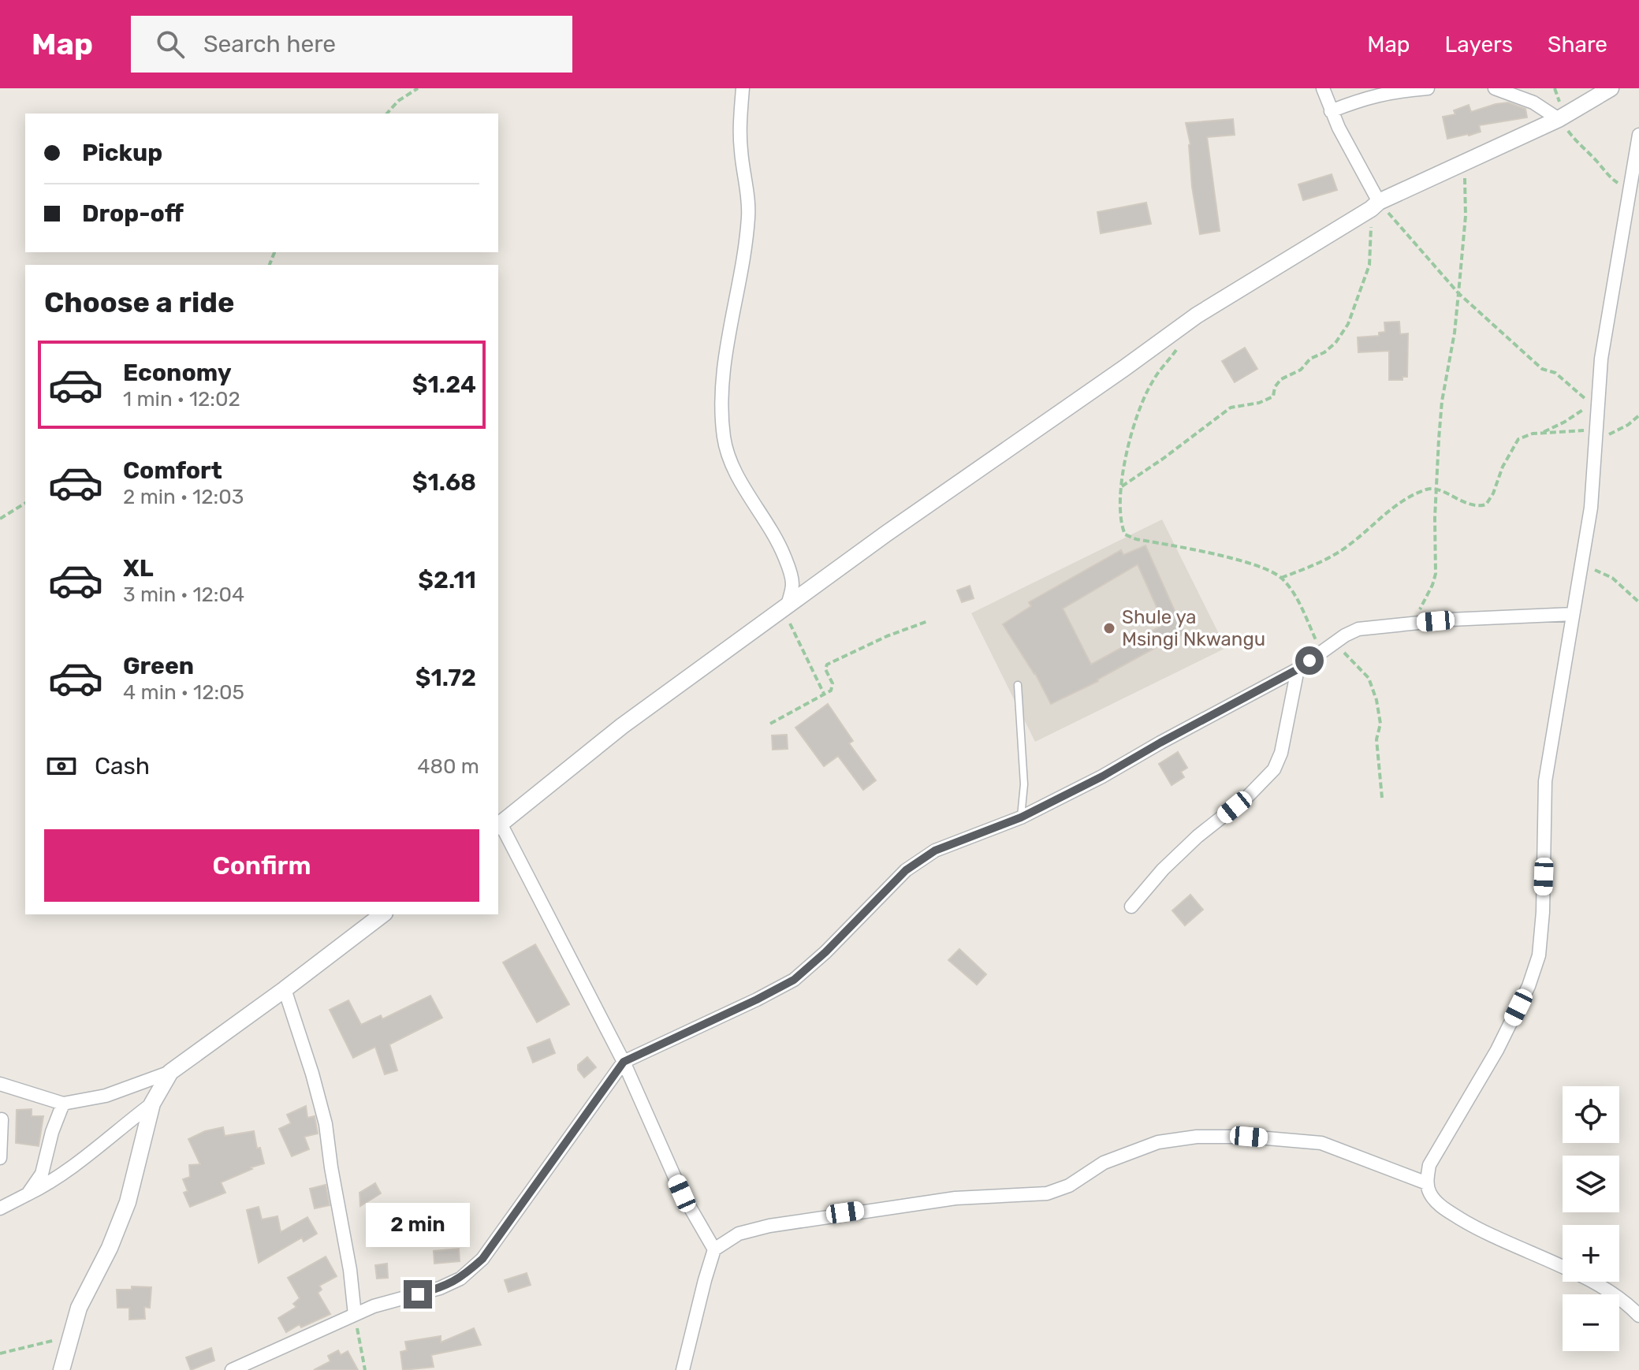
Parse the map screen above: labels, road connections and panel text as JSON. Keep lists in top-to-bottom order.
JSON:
{
  "places": ["Shule ya Msingi Nkwangu"],
  "page": {
    "header": "Map",
    "search": "Search here",
    "nav": ["Map", "Layers", "Share"],
    "banner": ["Pickup", "Drop-off"],
    "heading": "Choose a ride",
    "list": [
      {
        "name": "Economy",
        "note": "1 min · 12:02",
        "value": "$1.24"
      },
      {
        "name": "Comfort",
        "note": "2 min · 12:03",
        "value": "$1.68"
      },
      {
        "name": "XL",
        "note": "3 min · 12:04",
        "value": "$2.11"
      },
      {
        "name": "Green",
        "note": "4 min · 12:05",
        "value": "$1.72"
      }
    ],
    "pay": ["Cash", "480 m"],
    "buttons": "Confirm",
    "map_buttons": ["+", "−"],
    "bubble": "2 min"
  }
}
